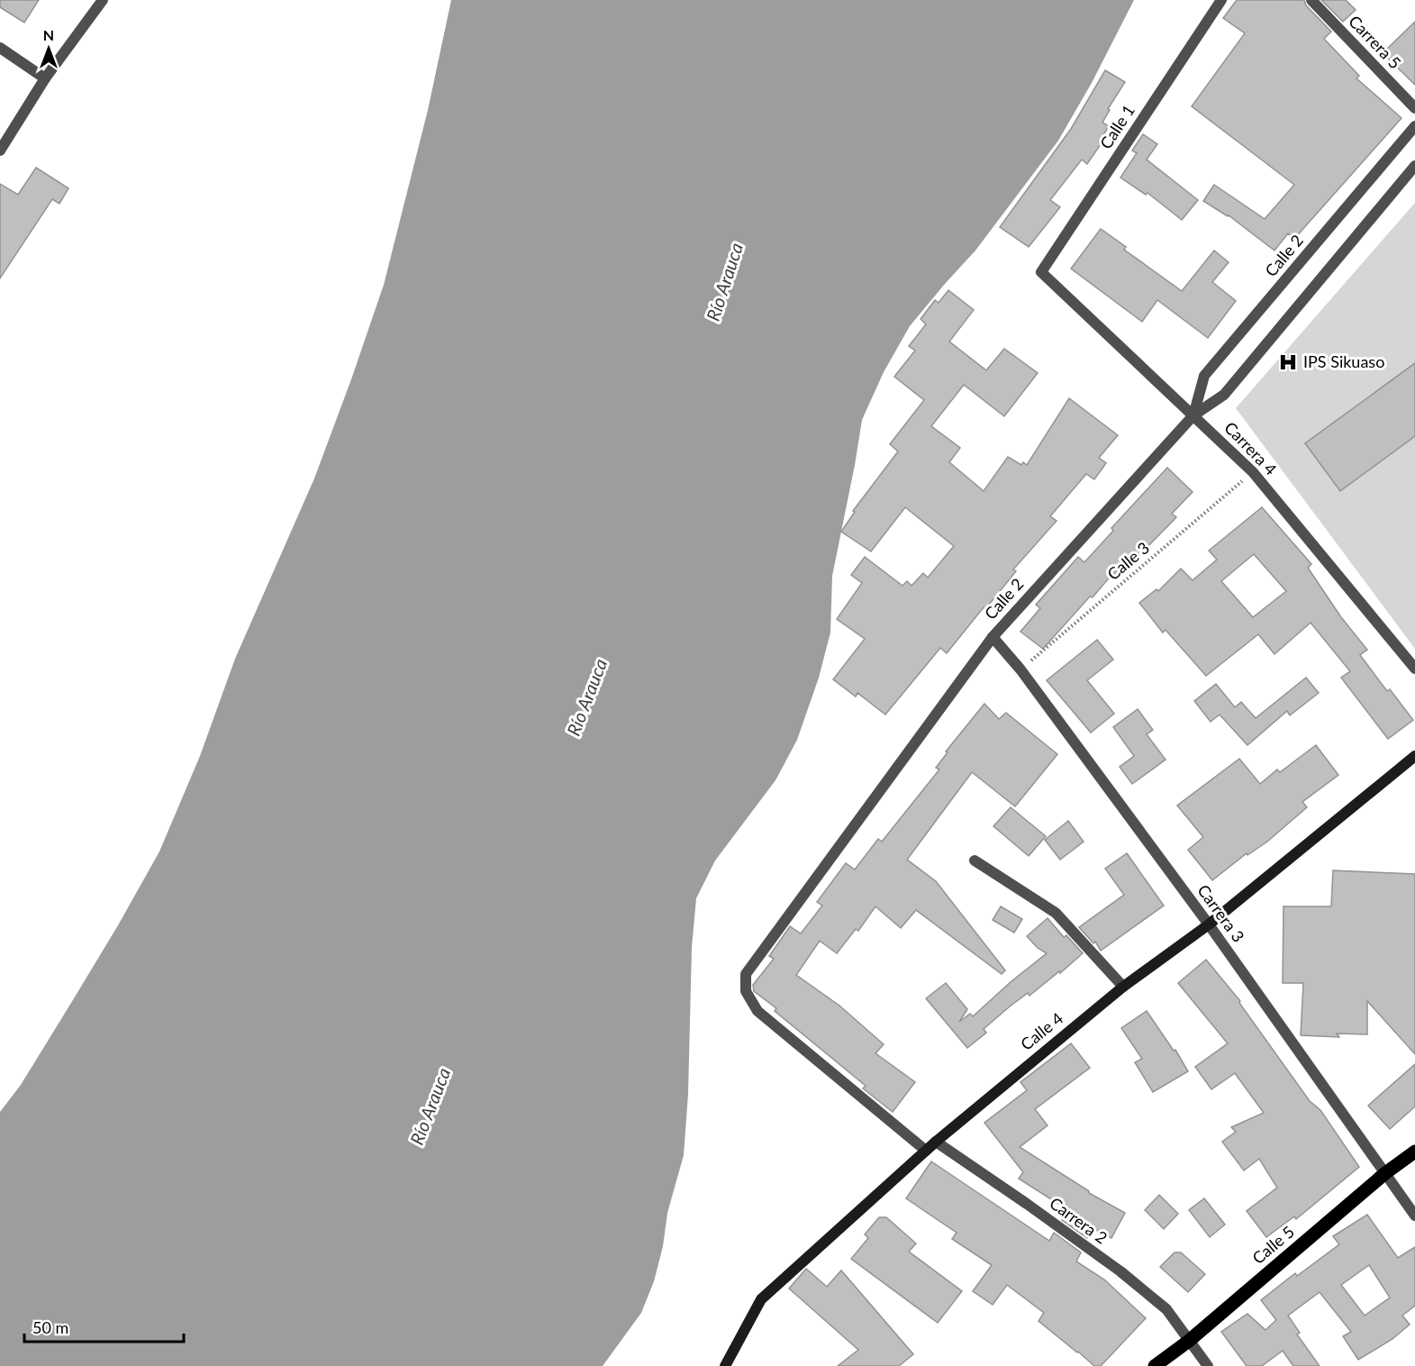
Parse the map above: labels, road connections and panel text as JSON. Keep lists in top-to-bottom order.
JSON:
{
  "streets": {
    "main road": ["Calle 5"],
    "street": [
      "Carrera 5",
      "Calle 1",
      "Calle 2",
      "Carrera 4",
      "Carrera 3",
      "Calle 4",
      "Carrera 2"
    ],
    "path": ["Calle 3"]
  },
  "crossings": [
    ["Calle 1", "Carrera 4"],
    ["Calle 2", "Carrera 4"],
    ["Calle 2", "Carrera 3"],
    ["Calle 2", "Calle 4"],
    ["Carrera 4", "Calle 3"],
    ["Calle 3", "Carrera 3"],
    ["Carrera 3", "Calle 4"],
    ["Carrera 3", "Calle 5"],
    ["Calle 4", "Carrera 2"],
    ["Carrera 2", "Calle 5"]
  ],
  "water": ["Río Arauca"],
  "places": {
    "hospital": ["IPS Sikuaso"]
  },
  "scale_bar": "50 m",
  "north": "top"
}
